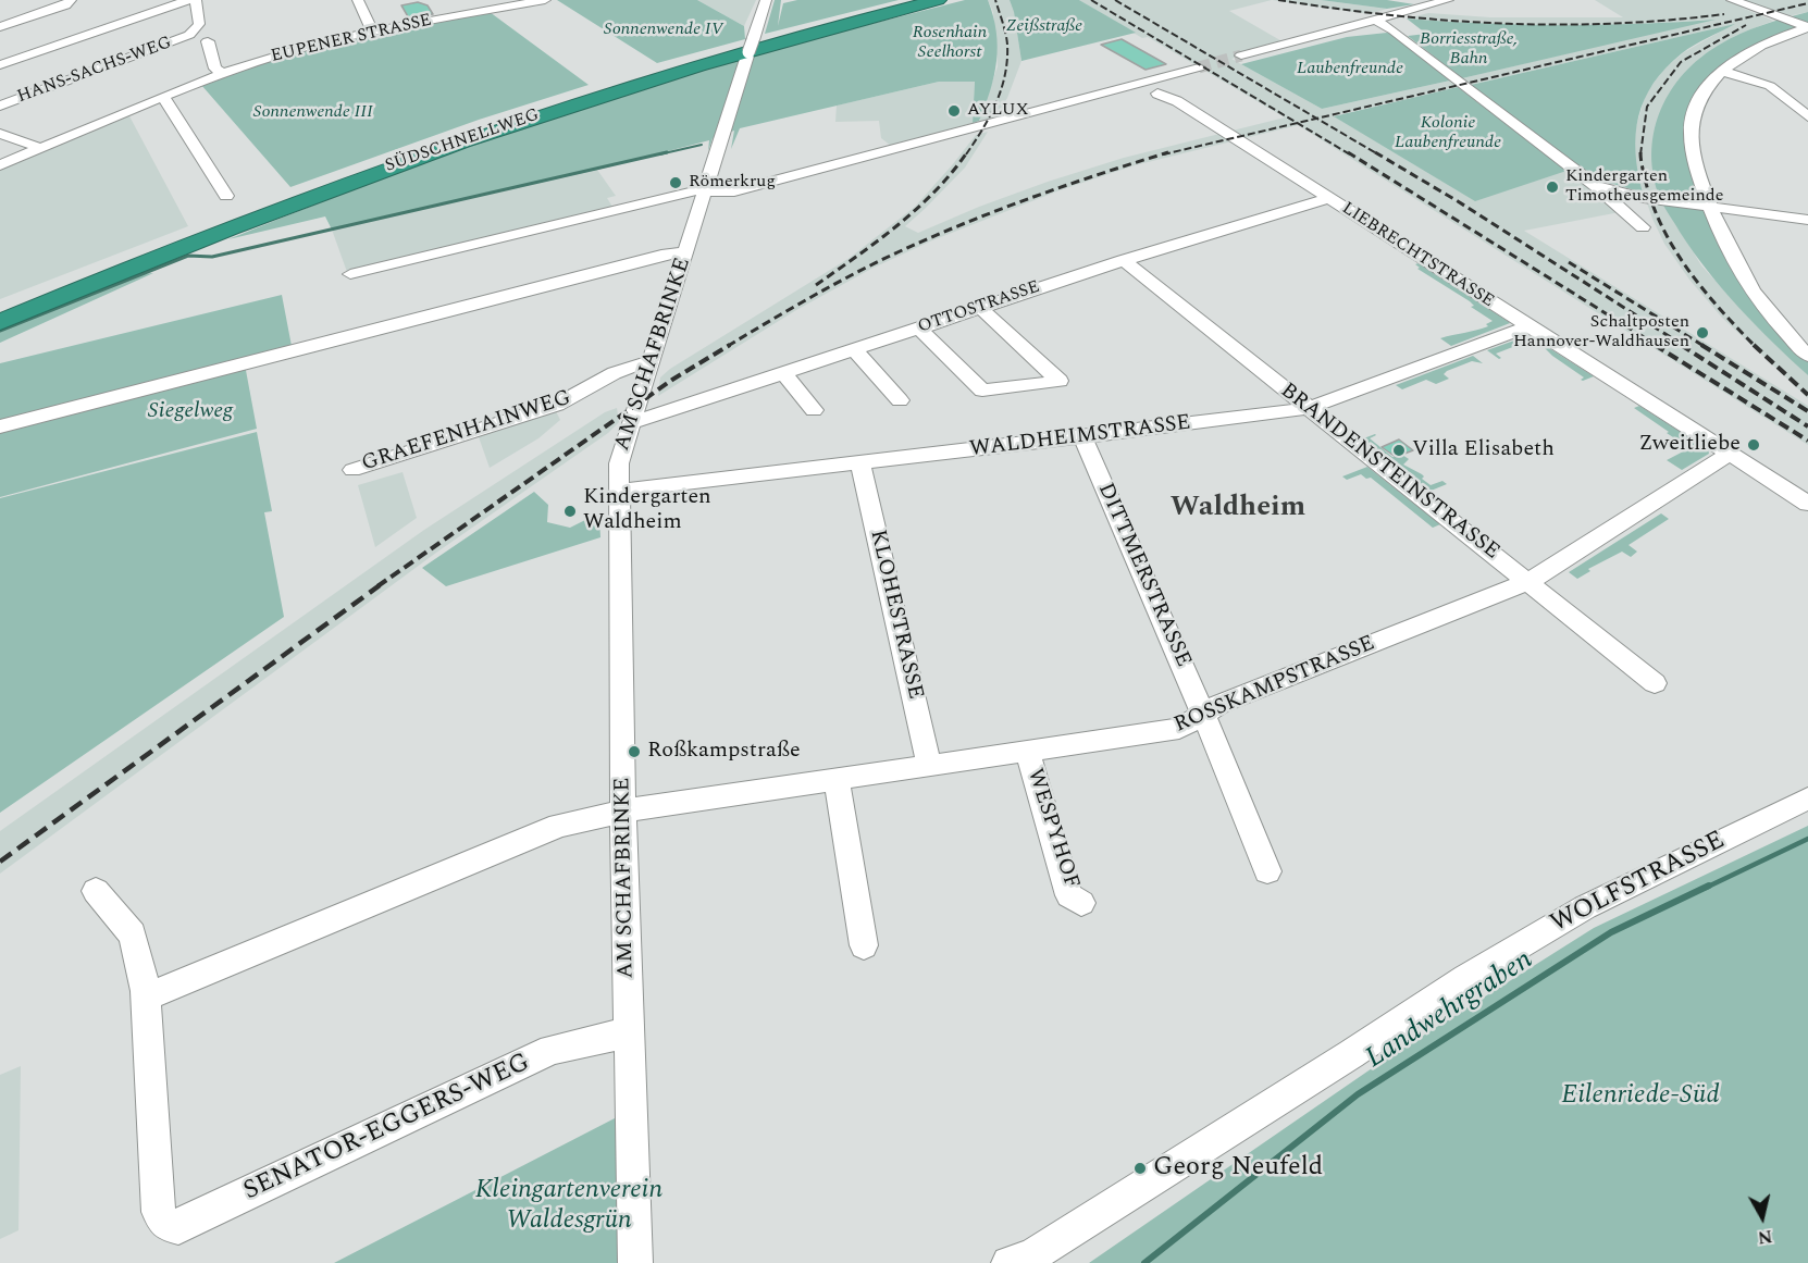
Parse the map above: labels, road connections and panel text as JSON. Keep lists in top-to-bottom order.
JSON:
{
  "streets": {
    "highway": ["SÜDSCHNELLWEG"],
    "street": [
      "EUPENER STRASSE",
      "HANS-SACHS-WEG",
      "LIEBRECHTSTRASSE",
      "OTTOSTRASSE",
      "AM SCHAFBRINKE",
      "GRAEFENHAINWEG",
      "WALDHEIMSTRASSE",
      "BRANDENSTEINSTRASSE",
      "DITTMERSTRASSE",
      "KLOHESTRASSE",
      "ROSSKAMPSTRASSE",
      "WESPYHOF",
      "WOLFSTRASSE",
      "SENATOR-EGGERS-WEG"
    ]
  },
  "crossings": [
    ["LIEBRECHTSTRASSE", "OTTOSTRASSE"],
    ["LIEBRECHTSTRASSE", "WALDHEIMSTRASSE"],
    ["LIEBRECHTSTRASSE", "ROSSKAMPSTRASSE"],
    ["OTTOSTRASSE", "AM SCHAFBRINKE"],
    ["OTTOSTRASSE", "BRANDENSTEINSTRASSE"],
    ["AM SCHAFBRINKE", "GRAEFENHAINWEG"],
    ["AM SCHAFBRINKE", "WALDHEIMSTRASSE"],
    ["AM SCHAFBRINKE", "ROSSKAMPSTRASSE"],
    ["AM SCHAFBRINKE", "SENATOR-EGGERS-WEG"],
    ["WALDHEIMSTRASSE", "BRANDENSTEINSTRASSE"],
    ["WALDHEIMSTRASSE", "DITTMERSTRASSE"],
    ["WALDHEIMSTRASSE", "KLOHESTRASSE"],
    ["BRANDENSTEINSTRASSE", "ROSSKAMPSTRASSE"],
    ["DITTMERSTRASSE", "ROSSKAMPSTRASSE"],
    ["KLOHESTRASSE", "ROSSKAMPSTRASSE"],
    ["ROSSKAMPSTRASSE", "WESPYHOF"],
    ["ROSSKAMPSTRASSE", "SENATOR-EGGERS-WEG"]
  ],
  "districts": ["Waldheim"],
  "water": ["Landwehrgraben"],
  "parks": [
    "Zeißstraße",
    "Sonnenwende IV",
    "Rosenhain Seelhorst",
    "Borriesstraße, Bahn",
    "Laubenfreunde",
    "Sonnenwende III",
    "Kolonie Laubenfreunde",
    "Siegelweg",
    "Eilenriede-Süd",
    "Kleingartenverein Waldesgrün"
  ],
  "places": [
    "AYLUX",
    "Römerkrug",
    "Kindergarten Timotheusgemeinde",
    "Schaltposten Hannover-Waldhausen",
    "Zweitliebe",
    "Villa Elisabeth",
    "Kindergarten Waldheim",
    "Roßkampstraße",
    "Georg Neufeld"
  ],
  "north": "bottom"
}
